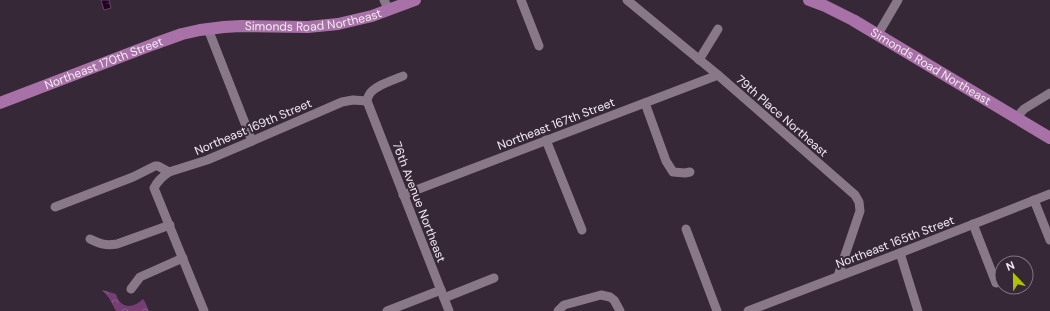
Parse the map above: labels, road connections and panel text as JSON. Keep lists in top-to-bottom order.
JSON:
{
  "streets": {
    "main road": ["Simonds Road Northeast", "Northeast 170th Street"],
    "street": [
      "79th Place Northeast",
      "Northeast 167th Street",
      "Northeast 169th Street",
      "76th Avenue Northeast",
      "Northeast 165th Street"
    ]
  },
  "crossings": [
    ["Simonds Road Northeast", "Northeast 170th Street"],
    ["79th Place Northeast", "Northeast 167th Street"],
    ["79th Place Northeast", "Northeast 165th Street"],
    ["Northeast 167th Street", "76th Avenue Northeast"],
    ["Northeast 169th Street", "76th Avenue Northeast"]
  ],
  "north": "top"
}
